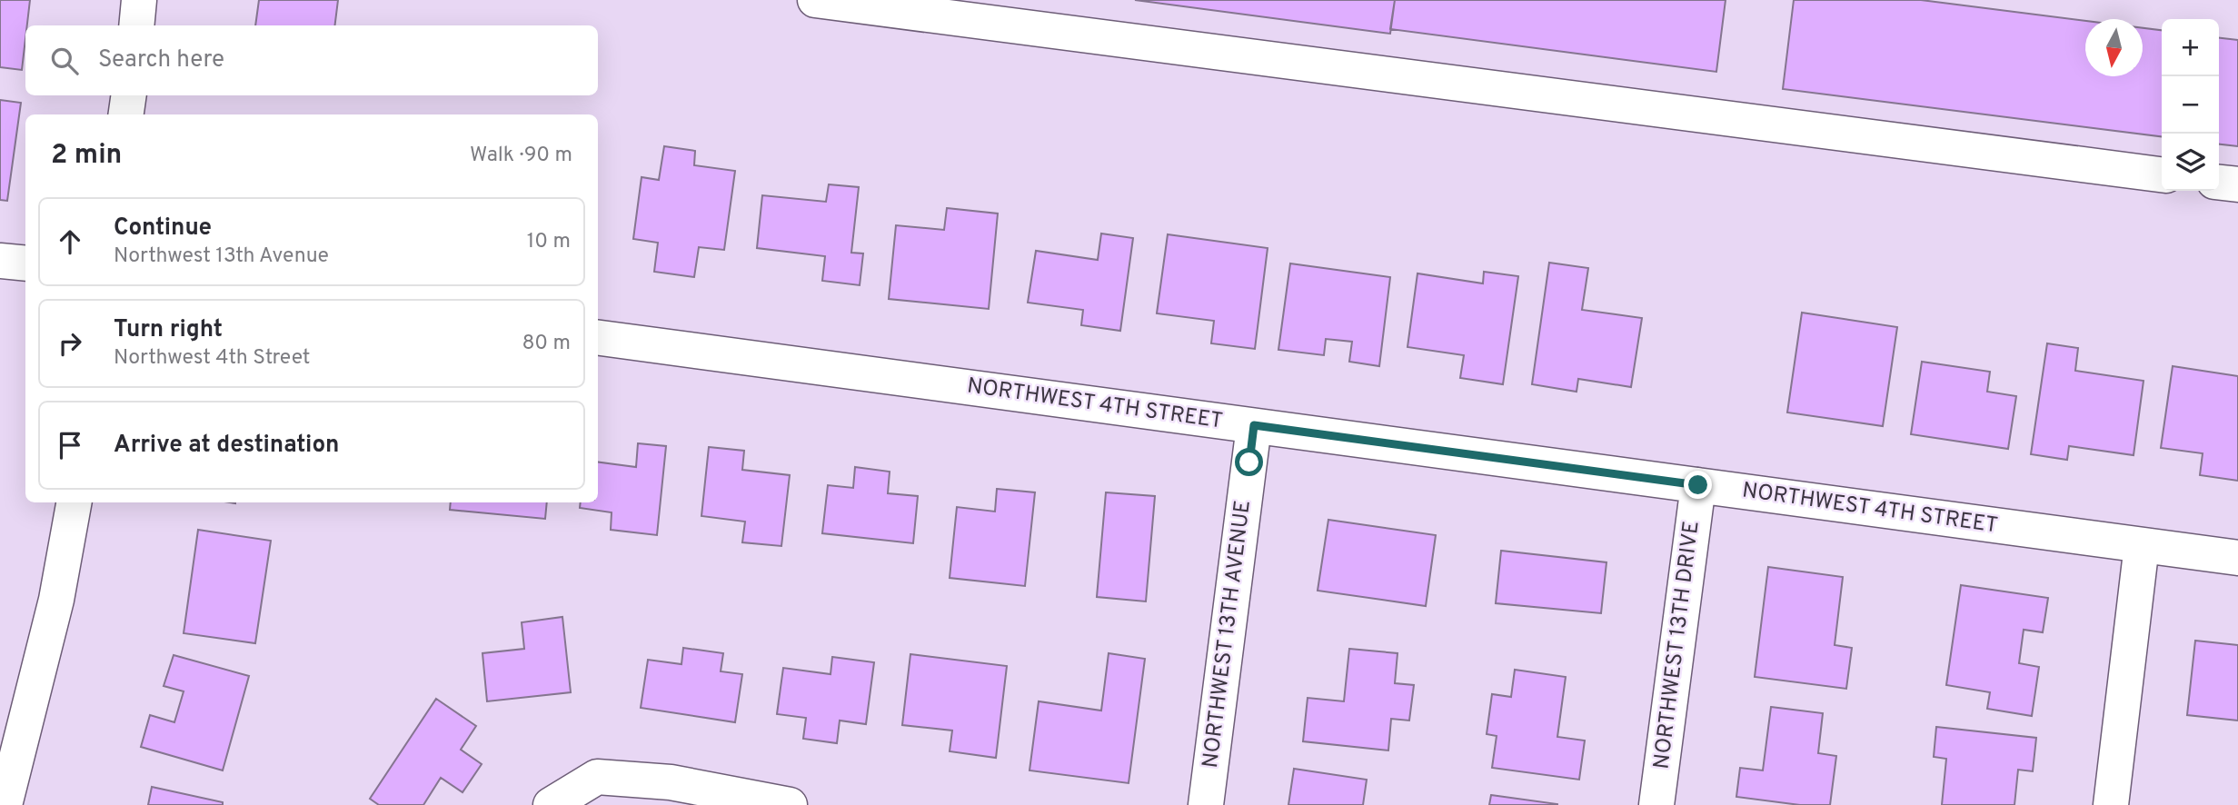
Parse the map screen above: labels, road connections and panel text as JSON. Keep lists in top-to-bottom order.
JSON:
{
  "streets": {
    "street": ["NORTHWEST 4TH STREET", "NORTHWEST 13TH AVENUE", "NORTHWEST 13TH DRIVE"]
  },
  "crossings": [
    ["NORTHWEST 4TH STREET", "NORTHWEST 13TH AVENUE"],
    ["NORTHWEST 4TH STREET", "NORTHWEST 13TH DRIVE"]
  ],
  "north": "bottom",
  "page": {
    "map_buttons": ["+", "−"],
    "search": "Search here",
    "heading": ["2 min", "Walk · 90 m"],
    "list": [
      ["Continue", "Northwest 13th Avenue", "10 m"],
      ["Turn right", "Northwest 4th Street", "80 m"],
      "Arrive at destination"
    ]
  }
}
